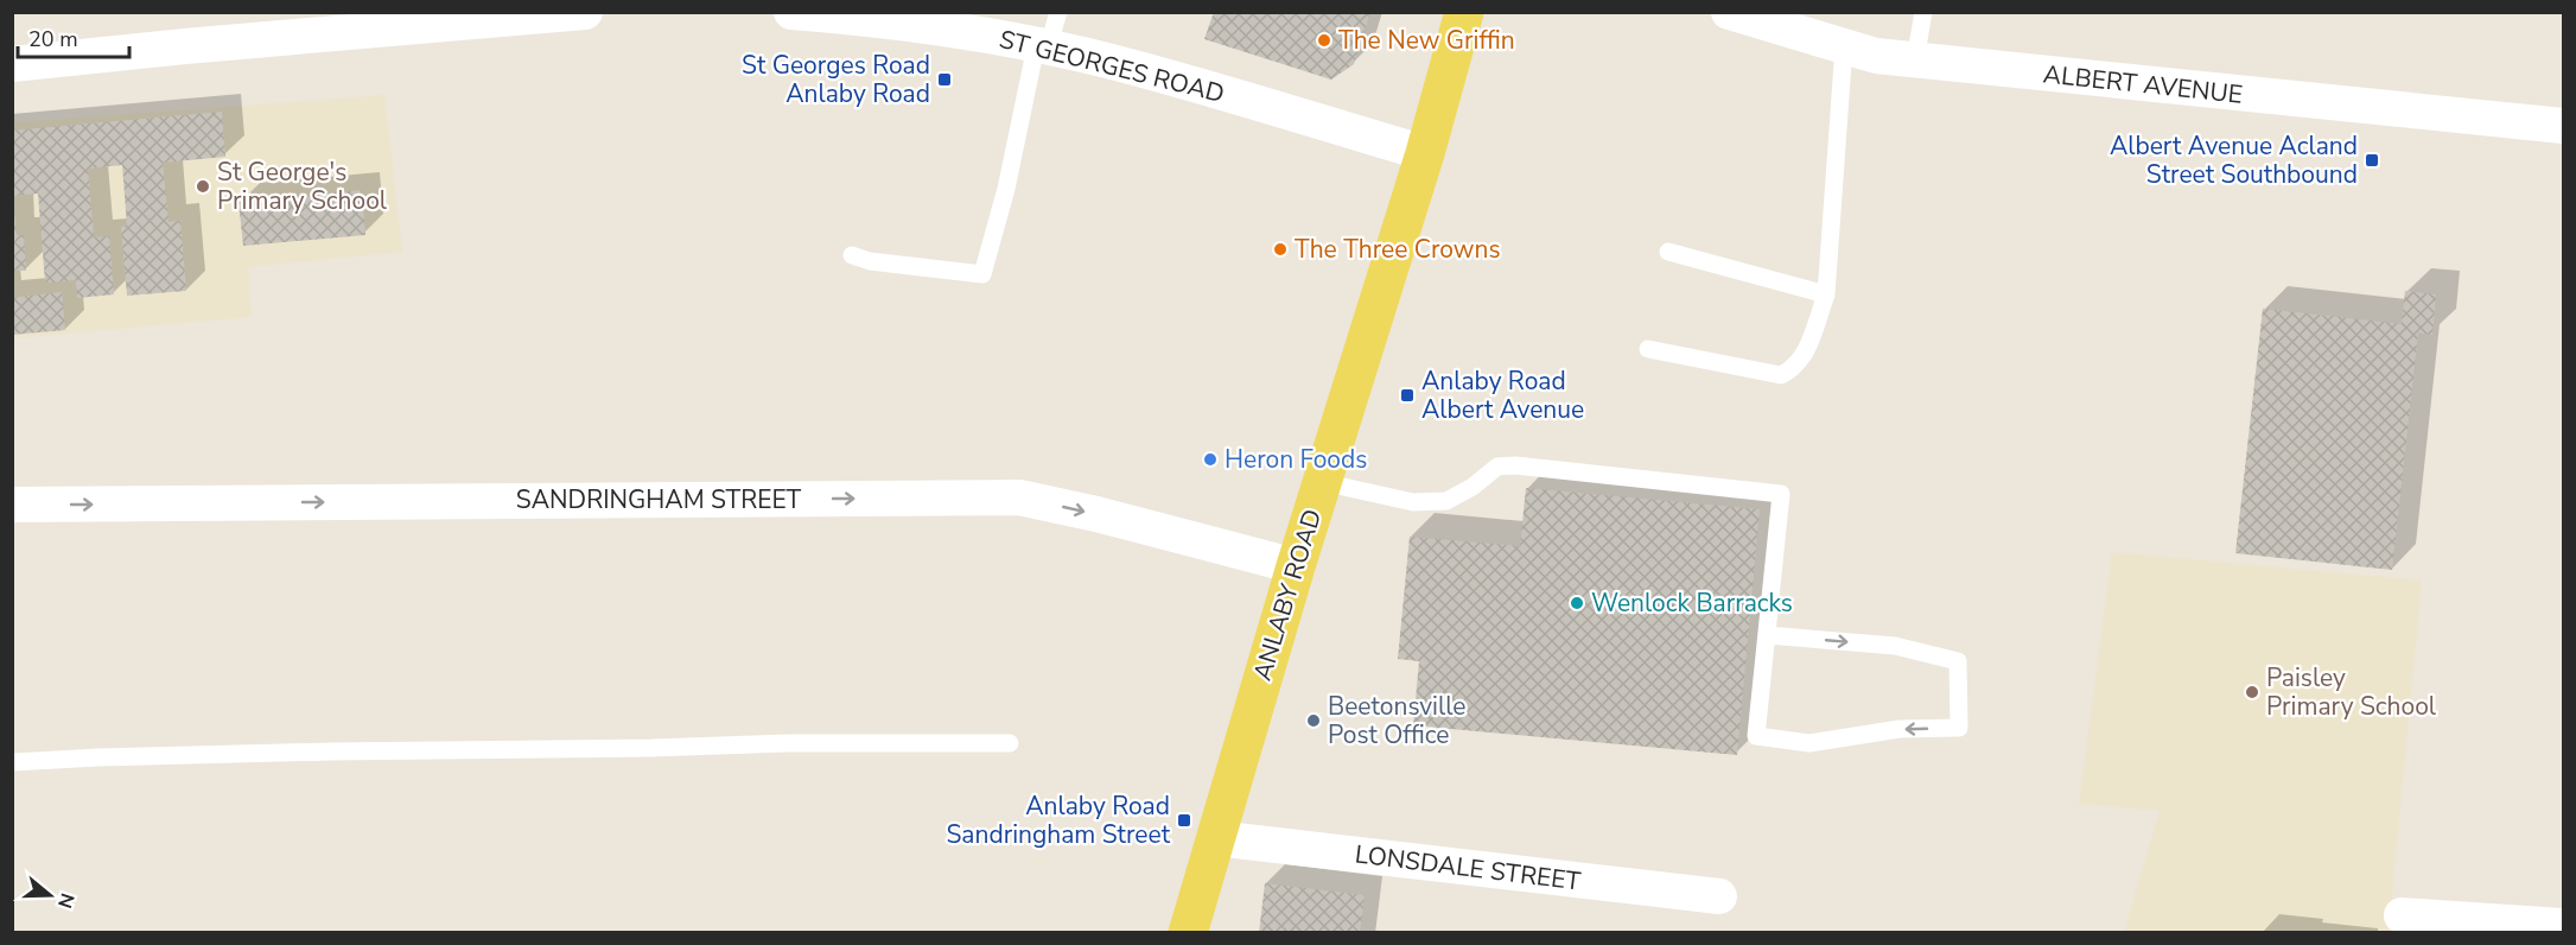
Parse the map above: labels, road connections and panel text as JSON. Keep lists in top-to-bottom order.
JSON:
{
  "streets": {
    "main road": ["ANLABY ROAD"],
    "street": [
      "ST GEORGES ROAD",
      "ALBERT AVENUE",
      "SANDRINGHAM STREET",
      "LONSDALE STREET"
    ]
  },
  "crossings": [
    ["ST GEORGES ROAD", "ANLABY ROAD"],
    ["SANDRINGHAM STREET", "ANLABY ROAD"],
    ["ANLABY ROAD", "LONSDALE STREET"]
  ],
  "one_way": ["SANDRINGHAM STREET"],
  "places": {
    "other": [
      "The New Griffin",
      "St George's Primary School",
      "The Three Crowns",
      "Heron Foods",
      "Wenlock Barracks",
      "Paisley Primary School",
      "Beetonsville Post Office"
    ],
    "transit": [
      "St Georges Road Anlaby Road",
      "Albert Avenue Acland Street Southbound",
      "Anlaby Road Albert Avenue",
      "Anlaby Road Sandringham Street"
    ]
  },
  "scale_bar": "20 m",
  "north": "right"
}
